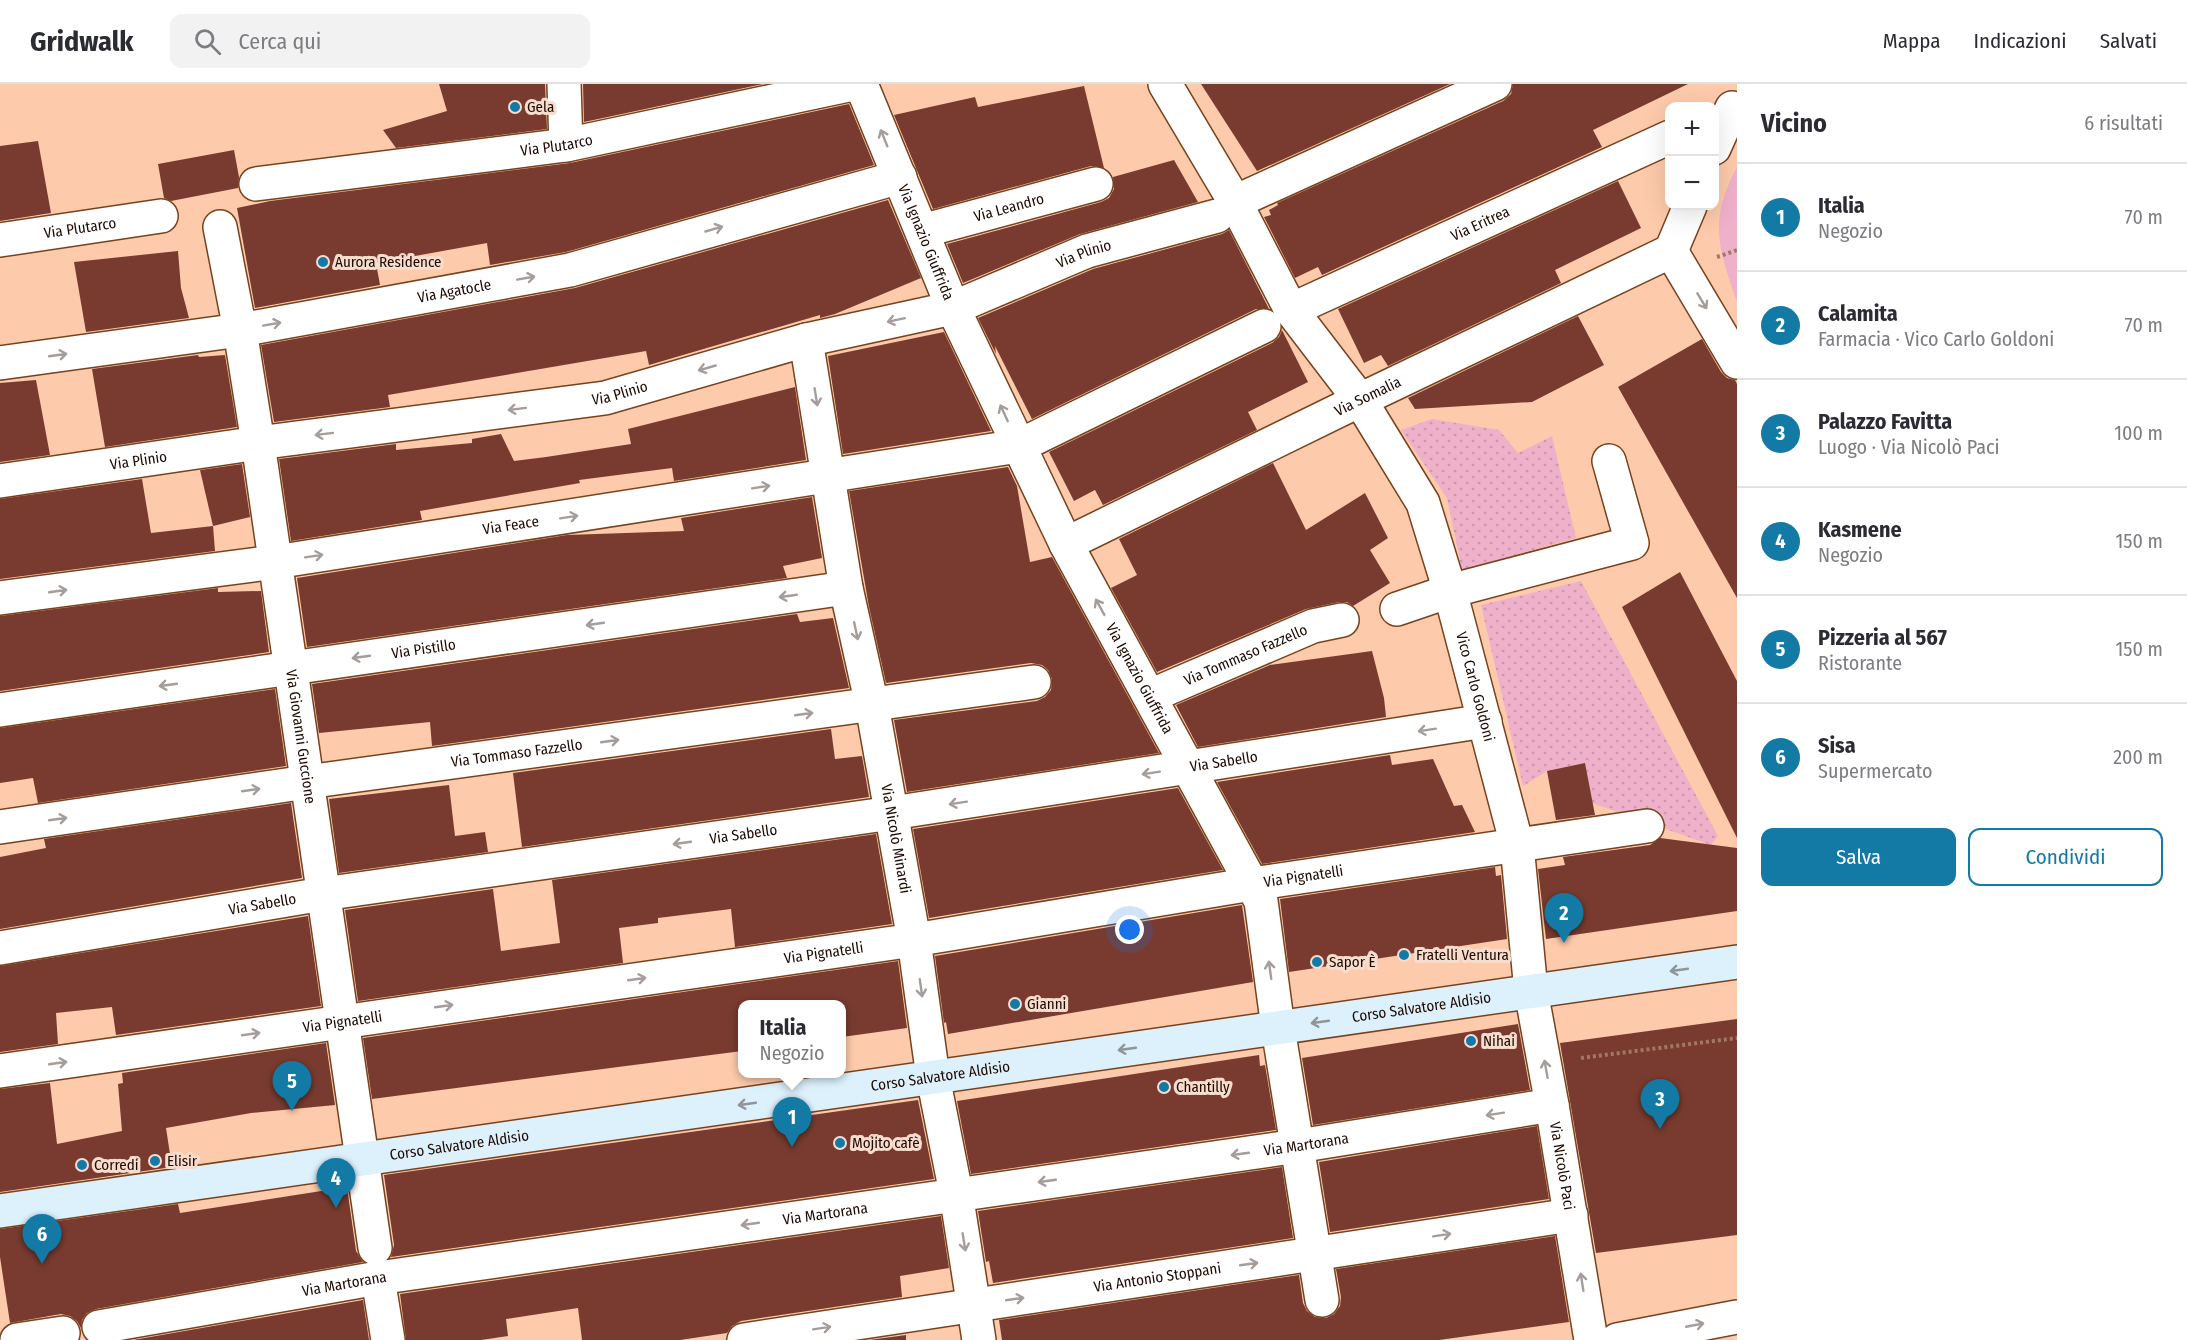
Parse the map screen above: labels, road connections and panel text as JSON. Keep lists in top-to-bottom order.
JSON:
{
  "streets": {
    "street": [
      "Via Plutarco",
      "Via Leandro",
      "Via Eritrea",
      "Via Ignazio Giuffrida",
      "Via Plinio",
      "Via Agatocle",
      "Via Somalia",
      "Via Feace",
      "Via Pistillo",
      "Via Tommaso Fazzello",
      "Vico Carlo Goldoni",
      "Via Giovanni Guccione",
      "Via Sabello",
      "Via Nicolò Minardi",
      "Via Pignatelli",
      "Corso Salvatore Aldisio",
      "Via Martorana",
      "Via Nicolò Paci",
      "Via Antonio Stoppani"
    ]
  },
  "crossings": [
    ["Via Leandro", "Via Ignazio Giuffrida"],
    ["Via Eritrea", "Via Ignazio Giuffrida"],
    ["Via Eritrea", "Via Feace"],
    ["Via Eritrea", "Vico Carlo Goldoni"],
    ["Via Ignazio Giuffrida", "Via Plinio"],
    ["Via Ignazio Giuffrida", "Via Agatocle"],
    ["Via Ignazio Giuffrida", "Via Somalia"],
    ["Via Ignazio Giuffrida", "Via Feace"],
    ["Via Ignazio Giuffrida", "Via Tommaso Fazzello"],
    ["Via Ignazio Giuffrida", "Via Sabello"],
    ["Via Ignazio Giuffrida", "Via Pignatelli"],
    ["Via Ignazio Giuffrida", "Corso Salvatore Aldisio"],
    ["Via Ignazio Giuffrida", "Via Martorana"],
    ["Via Ignazio Giuffrida", "Via Antonio Stoppani"],
    ["Via Plinio", "Vico Carlo Goldoni"],
    ["Via Plinio", "Via Giovanni Guccione"],
    ["Via Plinio", "Via Nicolò Minardi"],
    ["Via Agatocle", "Via Giovanni Guccione"],
    ["Via Somalia", "Vico Carlo Goldoni"],
    ["Via Feace", "Via Giovanni Guccione"],
    ["Via Feace", "Via Nicolò Minardi"],
    ["Via Pistillo", "Via Giovanni Guccione"],
    ["Via Pistillo", "Via Nicolò Minardi"],
    ["Via Tommaso Fazzello", "Via Giovanni Guccione"],
    ["Via Tommaso Fazzello", "Via Nicolò Minardi"],
    ["Vico Carlo Goldoni", "Via Sabello"],
    ["Vico Carlo Goldoni", "Via Pignatelli"],
    ["Vico Carlo Goldoni", "Corso Salvatore Aldisio"],
    ["Vico Carlo Goldoni", "Via Nicolò Paci"],
    ["Via Giovanni Guccione", "Via Sabello"],
    ["Via Giovanni Guccione", "Via Pignatelli"],
    ["Via Giovanni Guccione", "Corso Salvatore Aldisio"],
    ["Via Giovanni Guccione", "Via Martorana"],
    ["Via Sabello", "Via Nicolò Minardi"],
    ["Via Nicolò Minardi", "Via Pignatelli"],
    ["Via Nicolò Minardi", "Corso Salvatore Aldisio"],
    ["Via Nicolò Minardi", "Via Martorana"],
    ["Via Nicolò Minardi", "Via Antonio Stoppani"],
    ["Corso Salvatore Aldisio", "Via Nicolò Paci"],
    ["Via Martorana", "Via Nicolò Paci"],
    ["Via Nicolò Paci", "Via Antonio Stoppani"]
  ],
  "one_way": [
    "Via Ignazio Giuffrida",
    "Via Plinio",
    "Via Agatocle",
    "Via Feace",
    "Via Pistillo",
    "Via Tommaso Fazzello",
    "Via Sabello",
    "Via Nicolò Minardi",
    "Via Pignatelli",
    "Corso Salvatore Aldisio",
    "Via Martorana",
    "Via Nicolò Paci",
    "Via Antonio Stoppani"
  ],
  "places": [
    "Gela",
    "Aurora Residence",
    "Fratelli Ventura",
    "Sapor È",
    "Gianni",
    "Nihai",
    "Chantilly",
    "Mojito cafè",
    "Elisir",
    "Corredi"
  ],
  "page": {
    "header": "Gridwalk",
    "search": "Cerca qui",
    "nav": ["Mappa", "Indicazioni", "Salvati"],
    "heading": ["Vicino", "6 risultati"],
    "map_buttons": ["+", "−"],
    "list": [
      {
        "mark": "1",
        "name": "Italia",
        "note": "Negozio",
        "value": "70 m"
      },
      {
        "mark": "2",
        "name": "Calamita",
        "note": "Farmacia · Vico Carlo Goldoni",
        "value": "70 m"
      },
      {
        "mark": "3",
        "name": "Palazzo Favitta",
        "note": "Luogo · Via Nicolò Paci",
        "value": "100 m"
      },
      {
        "mark": "4",
        "name": "Kasmene",
        "note": "Negozio",
        "value": "150 m"
      },
      {
        "mark": "5",
        "name": "Pizzeria al 567",
        "note": "Ristorante",
        "value": "150 m"
      },
      {
        "mark": "6",
        "name": "Sisa",
        "note": "Supermercato",
        "value": "200 m"
      }
    ],
    "buttons": ["Salva", "Condividi"],
    "pins": [
      "2",
      "5",
      "3",
      "1",
      "4",
      "6"
    ],
    "popup": ["Italia", "Negozio"]
  }
}
